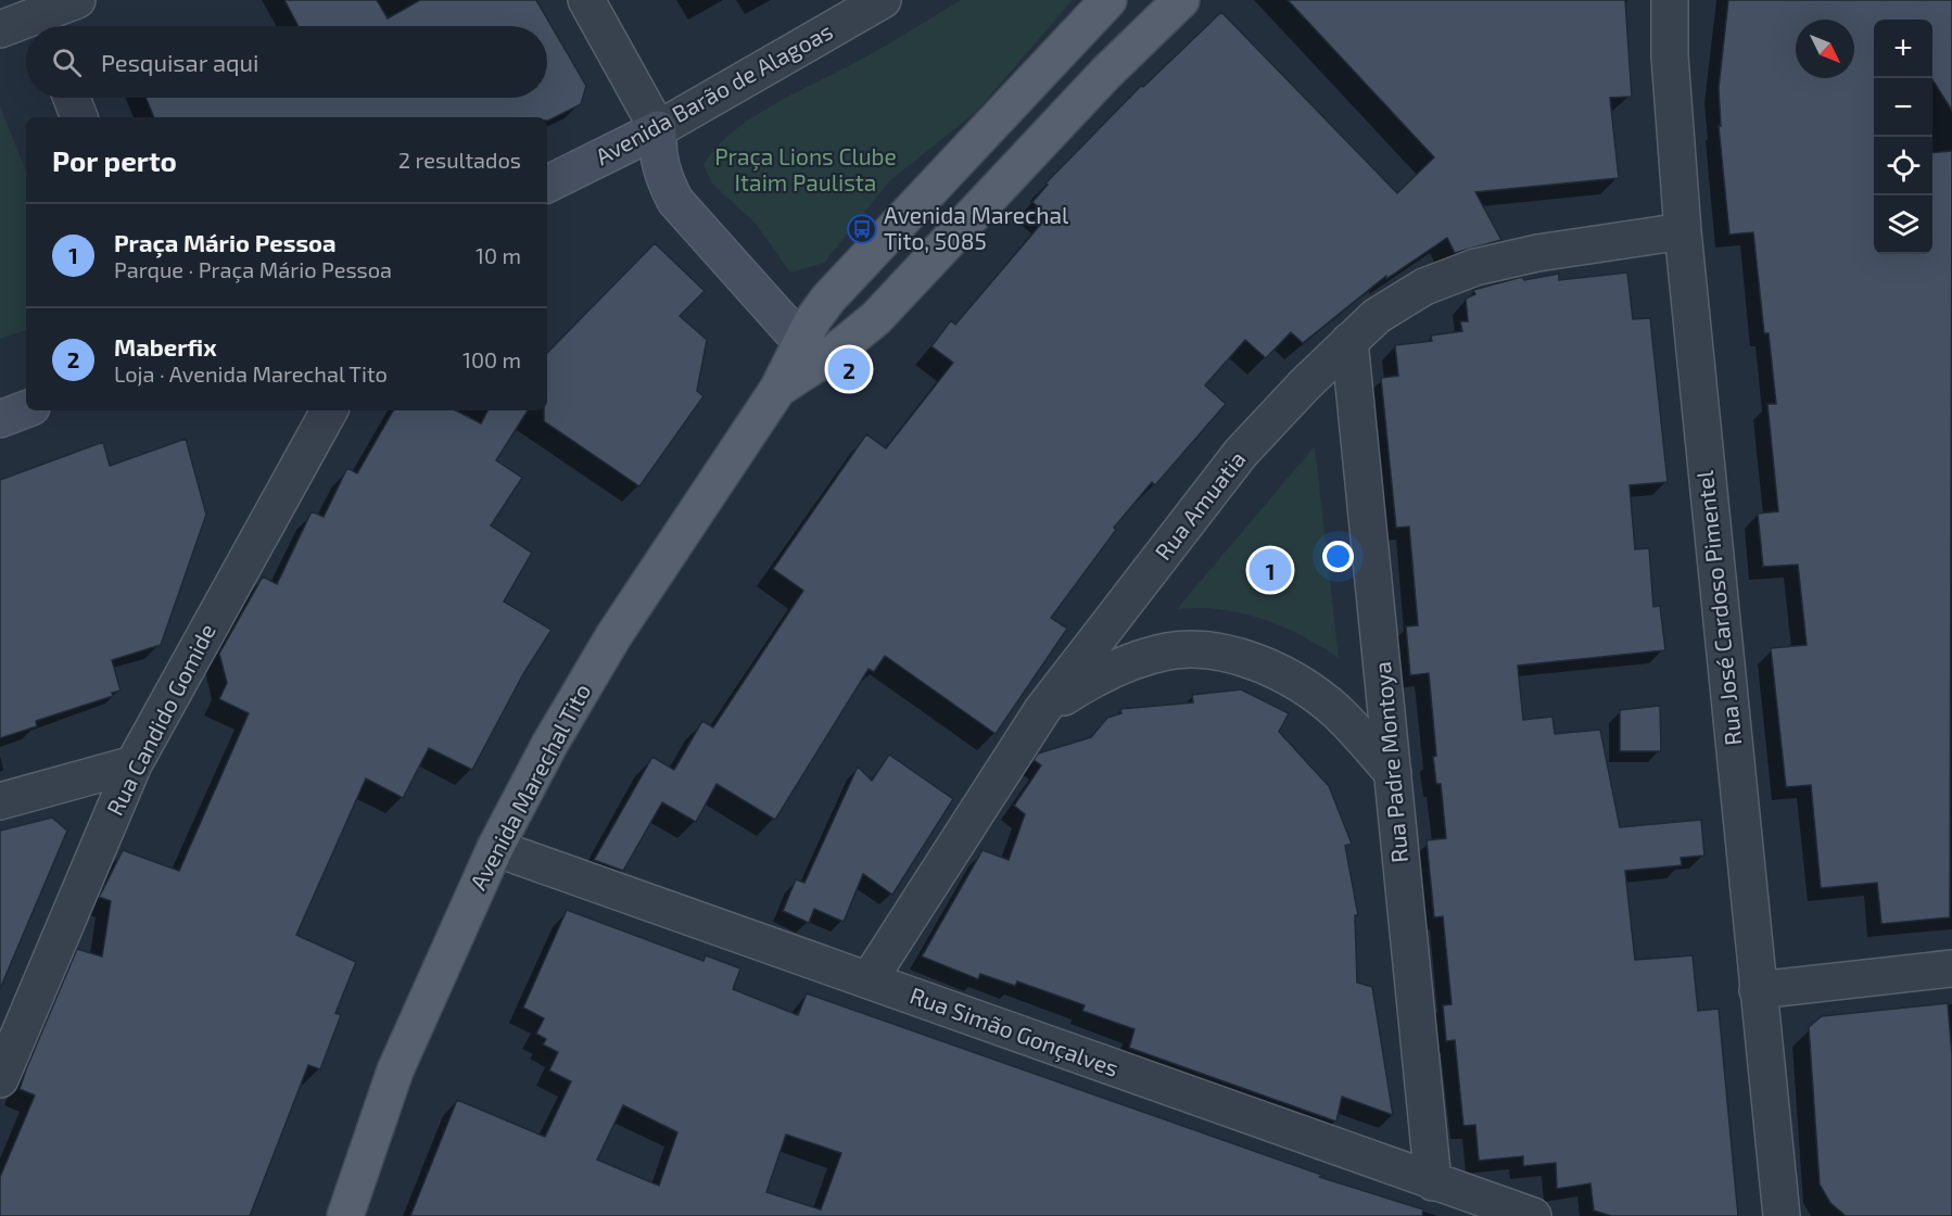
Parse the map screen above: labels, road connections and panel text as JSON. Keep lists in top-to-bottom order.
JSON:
{
  "streets": {
    "main road": ["Avenida Barão de Alagoas", "Avenida Marechal Tito"],
    "street": [
      "Rua Amuatia",
      "Rua José Cardoso Pimentel",
      "Rua Candido Gomide",
      "Rua Padre Montoya",
      "Rua Simão Gonçalves"
    ]
  },
  "crossings": [
    ["Rua Amuatia", "Rua José Cardoso Pimentel"],
    ["Rua Amuatia", "Rua Padre Montoya"],
    ["Rua Amuatia", "Rua Simão Gonçalves"],
    ["Rua Padre Montoya", "Rua Simão Gonçalves"],
    ["Avenida Marechal Tito", "Rua Simão Gonçalves"]
  ],
  "parks": ["Praça Lions Clube Itaim Paulista"],
  "places": {
    "bus stop": ["Avenida Marechal Tito, 5085"]
  },
  "north": "bottom right",
  "page": {
    "map_buttons": ["+", "−"],
    "search": "Pesquisar aqui",
    "heading": ["Por perto", "2 resultados"],
    "list": [
      {
        "mark": "1",
        "name": "Praça Mário Pessoa",
        "note": "Parque · Praça Mário Pessoa",
        "value": "10 m"
      },
      {
        "mark": "2",
        "name": "Maberfix",
        "note": "Loja · Avenida Marechal Tito",
        "value": "100 m"
      }
    ],
    "pins": ["2", "1"]
  }
}
